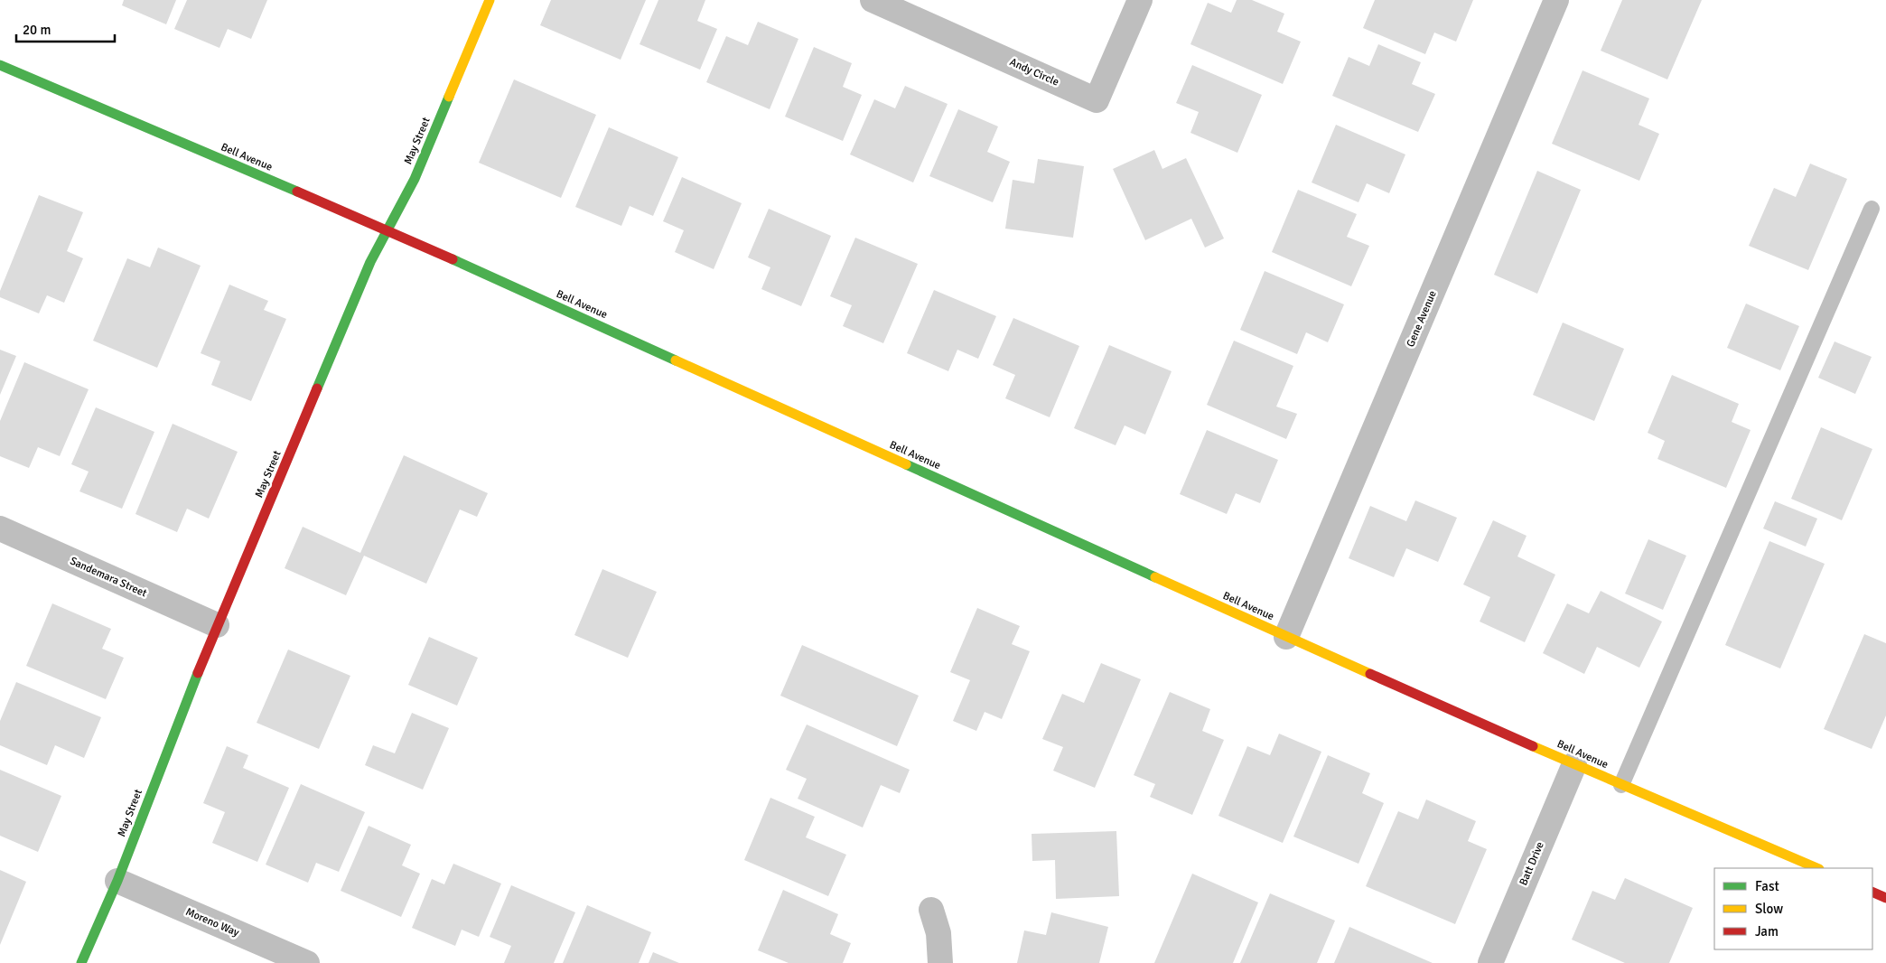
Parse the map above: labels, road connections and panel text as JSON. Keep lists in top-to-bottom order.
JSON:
{
  "streets": {
    "main road": ["May Street", "Bell Avenue"],
    "street": [
      "Andy Circle",
      "Gene Avenue",
      "Sandemara Street",
      "Batt Drive",
      "Moreno Way"
    ]
  },
  "crossings": [
    ["May Street", "Bell Avenue"],
    ["May Street", "Sandemara Street"],
    ["May Street", "Moreno Way"],
    ["Bell Avenue", "Gene Avenue"],
    ["Bell Avenue", "Batt Drive"]
  ],
  "legend": ["Fast", "Slow", "Jam"],
  "scale_bar": "20 m"
}
